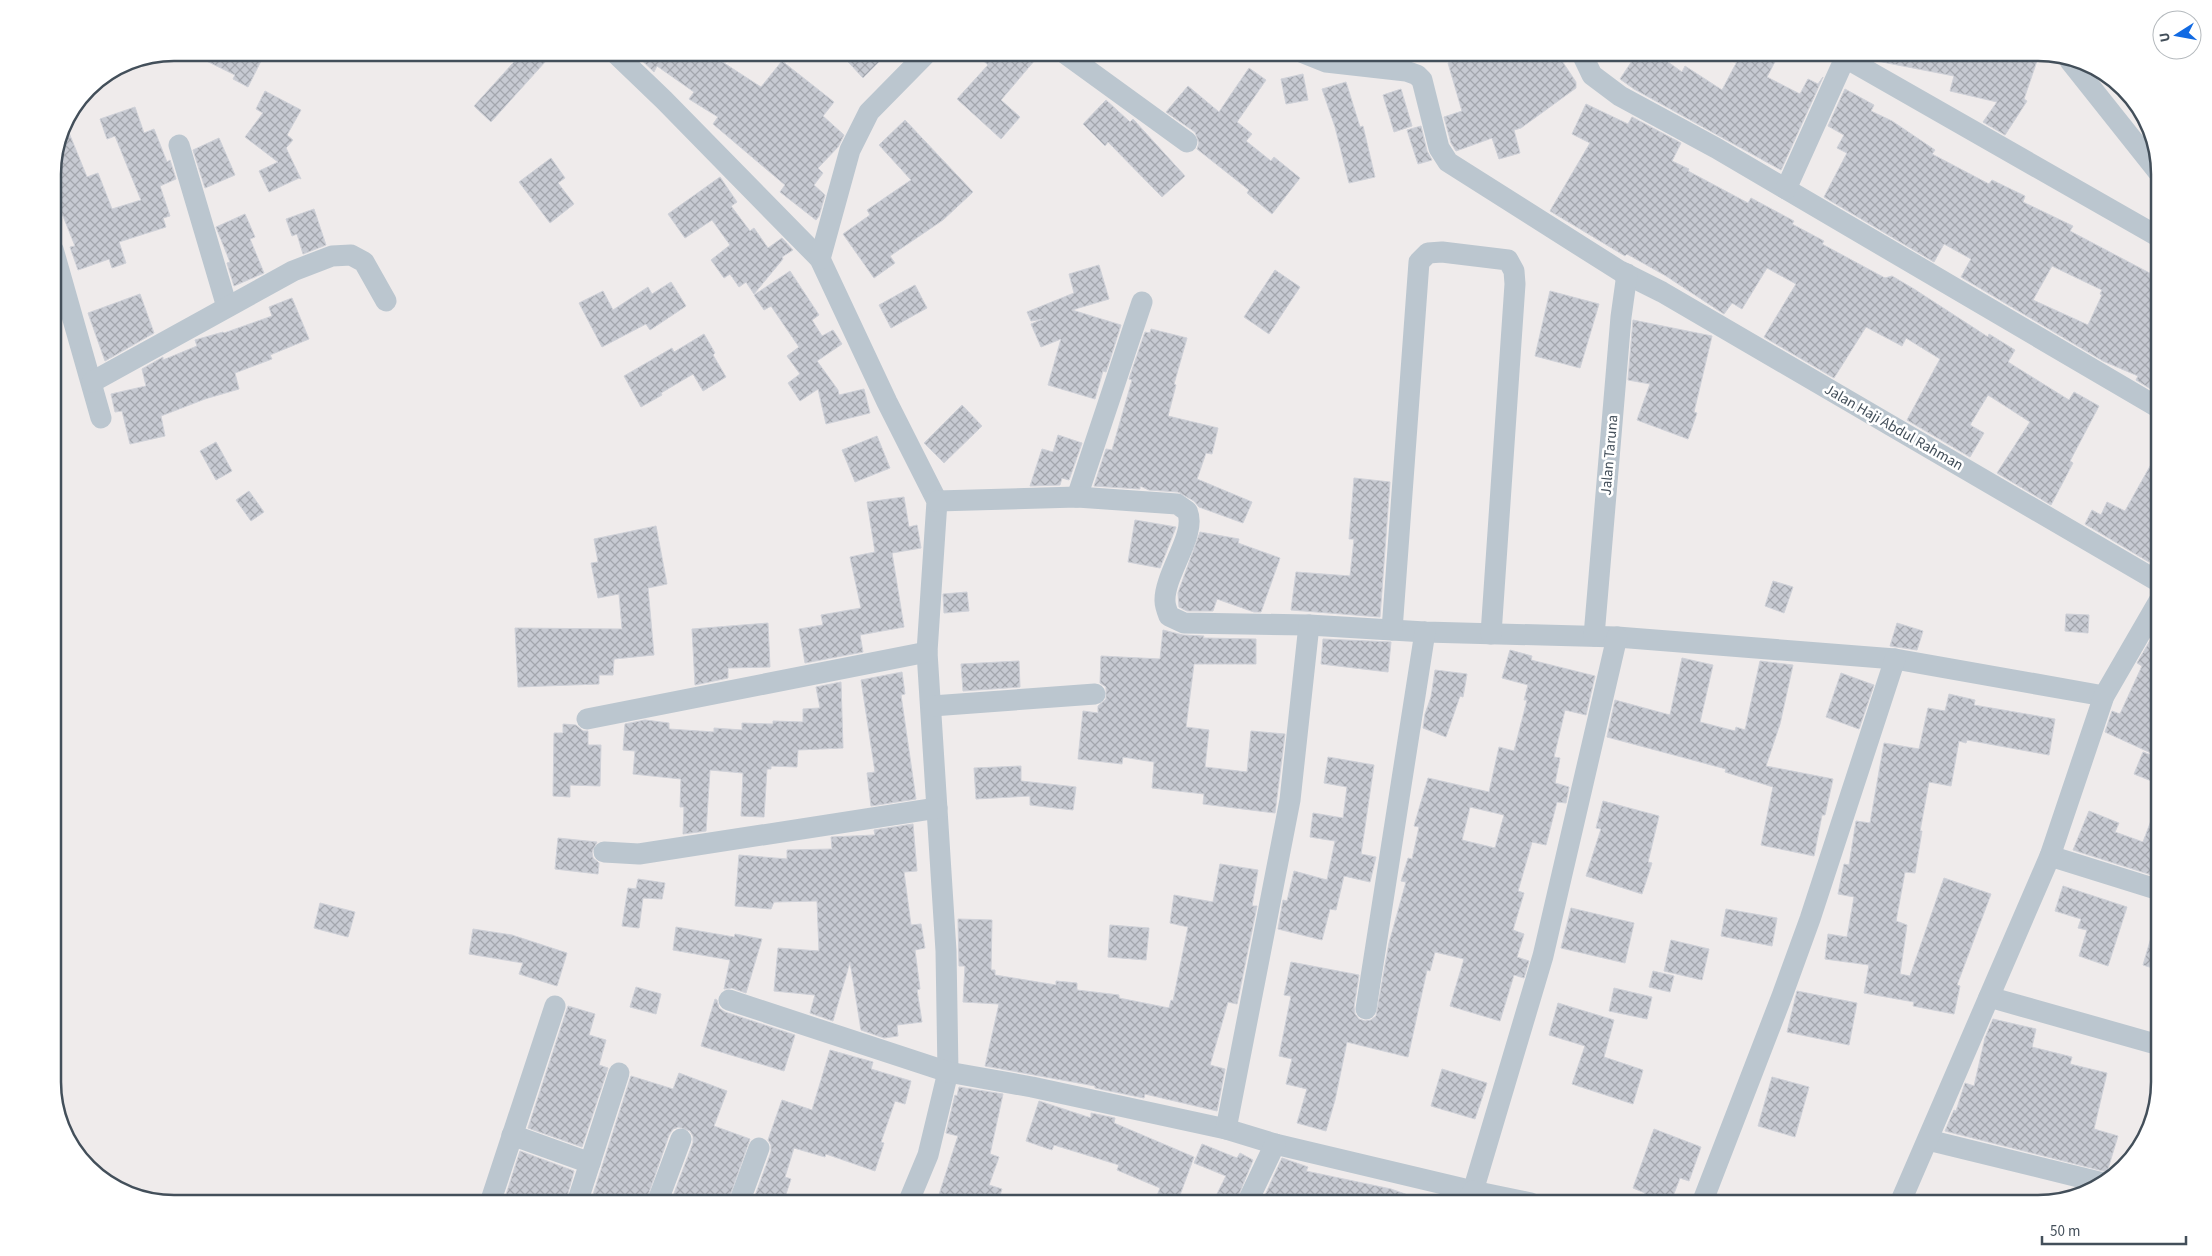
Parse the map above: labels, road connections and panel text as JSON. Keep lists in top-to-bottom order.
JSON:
{
  "streets": {
    "street": ["Jalan Haji Abdul Rahman", "Jalan Taruna"]
  },
  "crossings": [
    ["Jalan Haji Abdul Rahman", "Jalan Taruna"]
  ],
  "scale_bar": "50 m",
  "north": "left"
}
